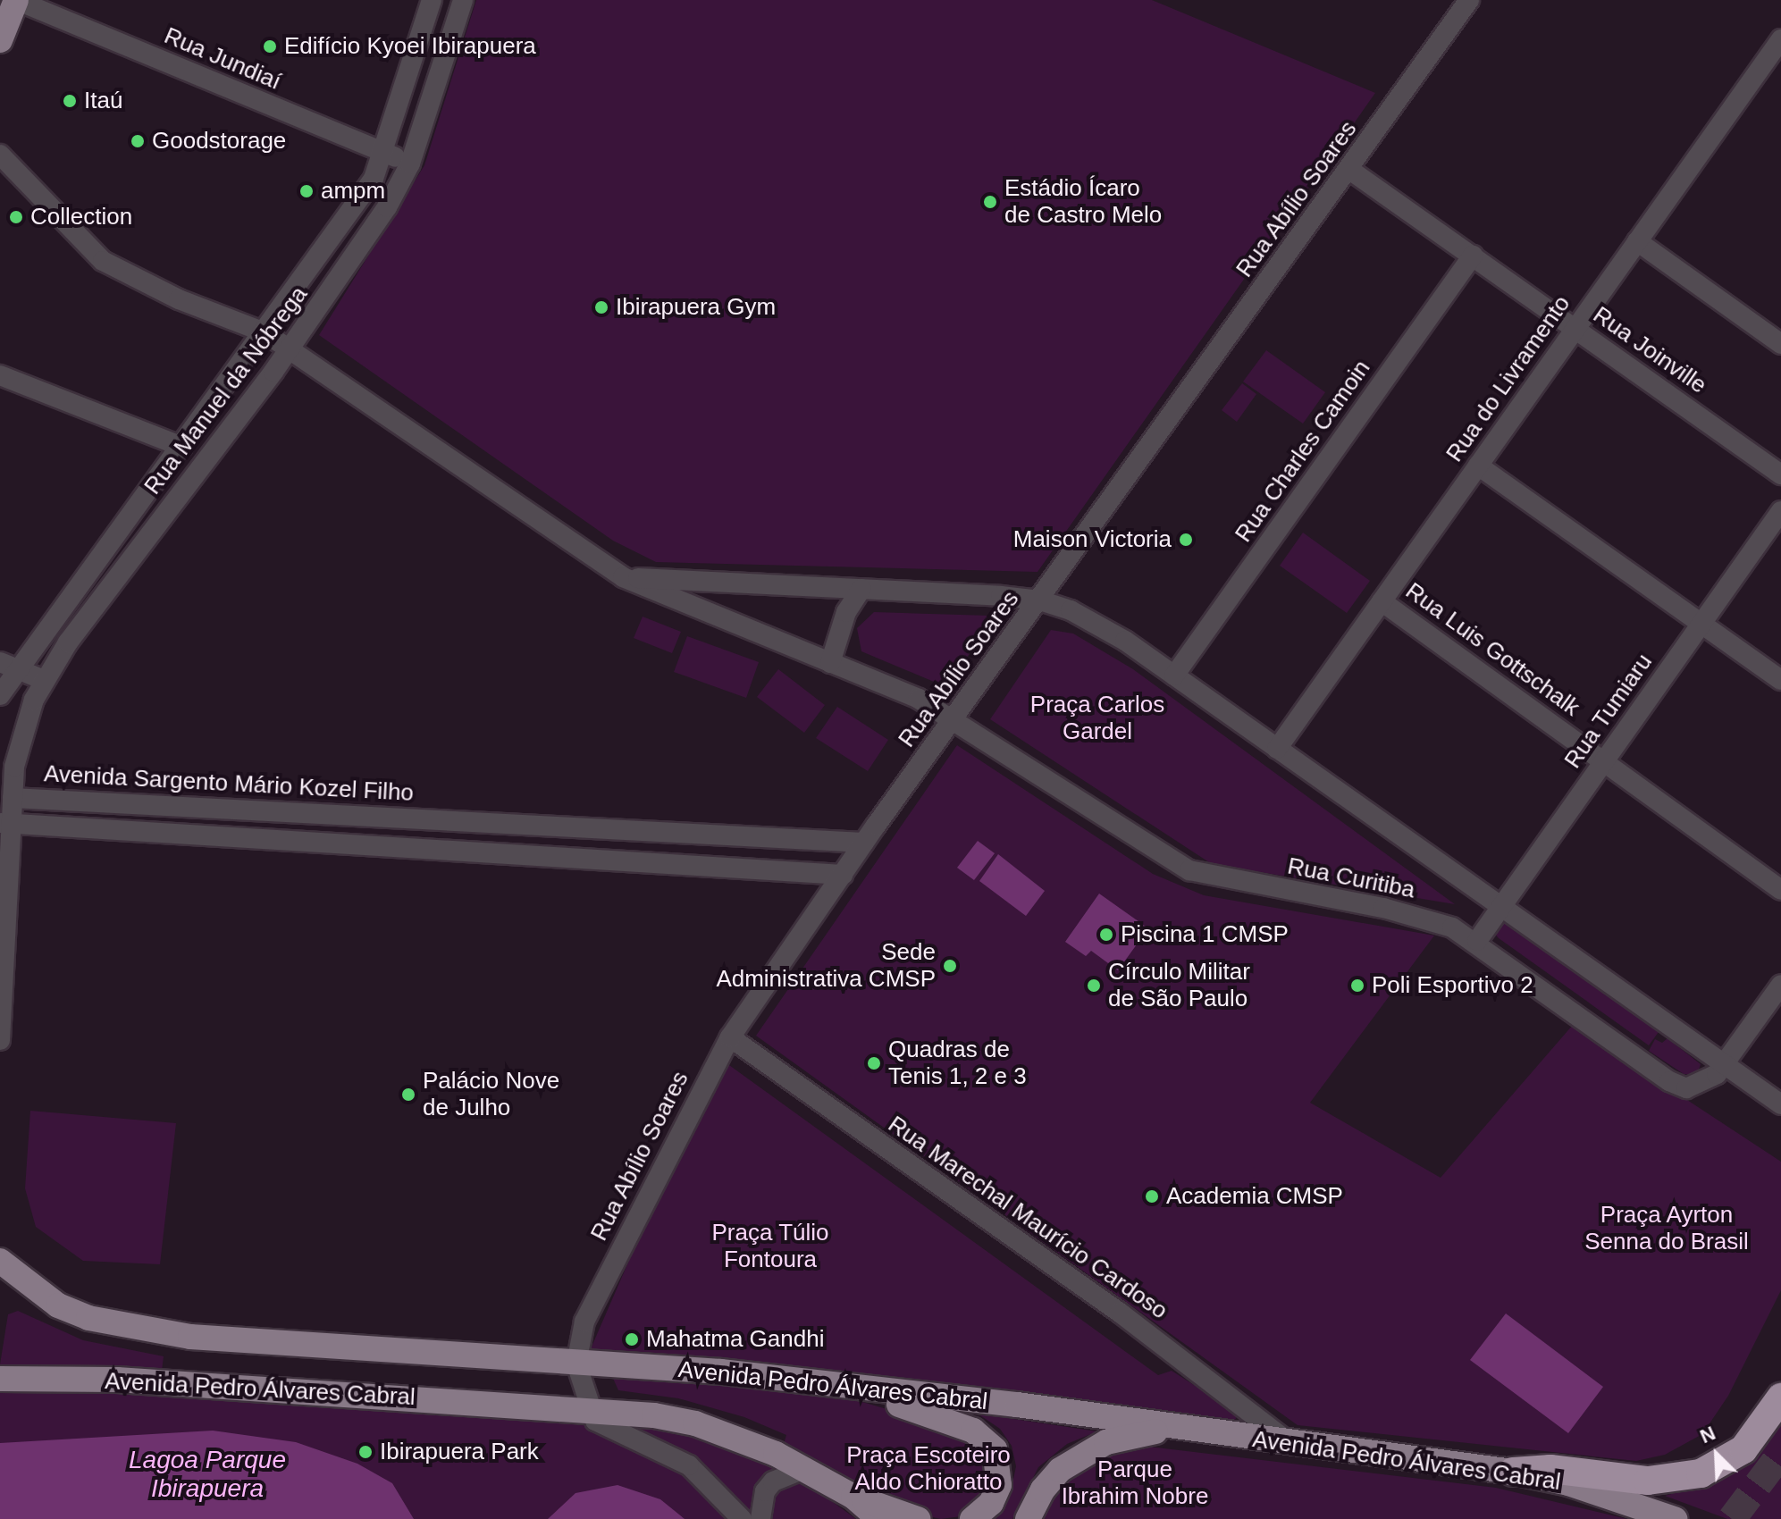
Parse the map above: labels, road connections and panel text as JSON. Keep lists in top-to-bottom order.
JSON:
{
  "streets": {
    "main road": ["Avenida Pedro Álvares Cabral"],
    "street": [
      "Rua Jundiaí",
      "Rua Abílio Soares",
      "Rua Joinville",
      "Rua do Livramento",
      "Rua Manuel da Nóbrega",
      "Rua Charles Camoin",
      "Rua Luis Gottschalk",
      "Rua Tumiaru",
      "Avenida Sargento Mário Kozel Filho",
      "Rua Curitiba",
      "Rua Marechal Maurício Cardoso"
    ]
  },
  "crossings": [
    ["Rua Jundiaí", "Rua Manuel da Nóbrega"],
    ["Rua Abílio Soares", "Rua Joinville"],
    ["Rua Abílio Soares", "Avenida Sargento Mário Kozel Filho"],
    ["Rua Abílio Soares", "Rua Curitiba"],
    ["Rua Abílio Soares", "Rua Marechal Maurício Cardoso"],
    ["Rua Abílio Soares", "Avenida Pedro Álvares Cabral"],
    ["Rua Joinville", "Rua do Livramento"],
    ["Rua Joinville", "Rua Charles Camoin"],
    ["Rua do Livramento", "Rua Luis Gottschalk"],
    ["Rua do Livramento", "Rua Curitiba"],
    ["Rua Manuel da Nóbrega", "Avenida Sargento Mário Kozel Filho"],
    ["Rua Manuel da Nóbrega", "Rua Curitiba"],
    ["Rua Charles Camoin", "Rua Curitiba"],
    ["Rua Luis Gottschalk", "Rua Tumiaru"],
    ["Rua Tumiaru", "Rua Curitiba"],
    ["Rua Marechal Maurício Cardoso", "Avenida Pedro Álvares Cabral"]
  ],
  "water": ["Lagoa Parque Ibirapuera"],
  "parks": [
    "Praça Carlos Gardel",
    "Praça Ayrton Senna do Brasil",
    "Praça Túlio Fontoura",
    "Praça Escoteiro Aldo Chioratto",
    "Parque Ibrahim Nobre"
  ],
  "places": [
    "Edifício Kyoei Ibirapuera",
    "Itaú",
    "Goodstorage",
    "ampm",
    "Estádio Ícaro de Castro Melo",
    "Collection",
    "Ibirapuera Gym",
    "Maison Victoria",
    "Piscina 1 CMSP",
    "Sede Administrativa CMSP",
    "Círculo Militar de São Paulo",
    "Poli Esportivo 2",
    "Quadras de Tenis 1, 2 e 3",
    "Palácio Nove de Julho",
    "Academia CMSP",
    "Mahatma Gandhi",
    "Ibirapuera Park"
  ],
  "north": "top left"
}
